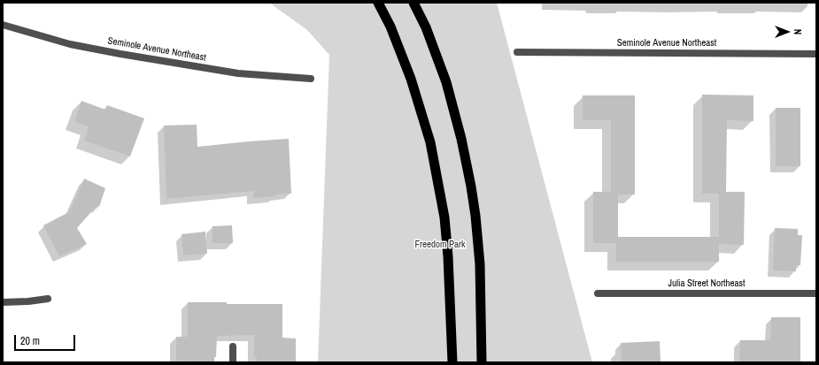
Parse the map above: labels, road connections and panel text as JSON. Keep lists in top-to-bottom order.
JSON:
{
  "streets": {
    "street": ["Seminole Avenue Northeast", "Julia Street Northeast"]
  },
  "parks": ["Freedom Park"],
  "scale_bar": "20 m",
  "north": "right"
}
